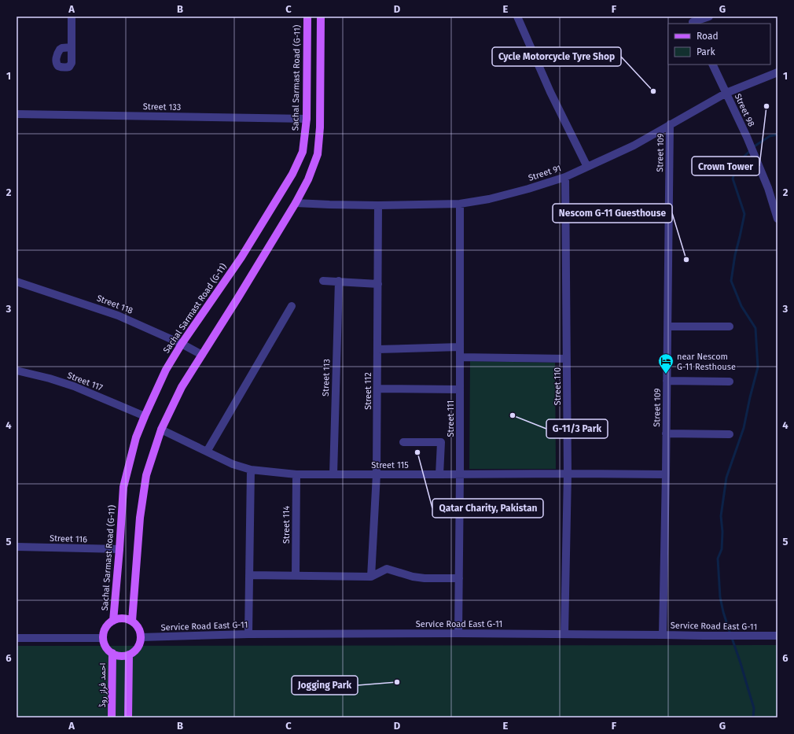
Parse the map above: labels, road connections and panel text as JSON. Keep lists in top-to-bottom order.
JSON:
{
  "streets": {
    "main road": ["Sachal Sarmast Road (G-11)", "احمد فراز روڈ"],
    "street": [
      "Street 133",
      "Street 98",
      "Street 109",
      "Street 91",
      "Street 118",
      "Street 113",
      "Street 117",
      "Street 110",
      "Street 112",
      "Street 111",
      "Street 115",
      "Street 114",
      "Street 116",
      "Service Road East G-11"
    ]
  },
  "crossings": [
    ["Sachal Sarmast Road (G-11)", "Street 133"],
    ["Sachal Sarmast Road (G-11)", "Street 118"],
    ["Sachal Sarmast Road (G-11)", "Street 117"],
    ["Sachal Sarmast Road (G-11)", "Street 116"],
    ["Sachal Sarmast Road (G-11)", "Service Road East G-11"],
    ["Sachal Sarmast Road (G-11)", "احمد فراز روڈ"],
    ["Street 98", "Street 91"],
    ["Street 109", "Street 91"],
    ["Street 109", "Street 115"],
    ["Street 109", "Service Road East G-11"],
    ["Street 91", "Street 110"],
    ["Street 91", "Street 112"],
    ["Street 91", "Street 111"],
    ["Street 113", "Street 115"],
    ["Street 110", "Street 115"],
    ["Street 110", "Service Road East G-11"],
    ["Street 112", "Street 115"],
    ["Street 111", "Street 115"],
    ["Street 111", "Service Road East G-11"],
    ["Street 115", "Street 114"],
    ["Service Road East G-11", "احمد فراز روڈ"]
  ],
  "places": {
    "other": [
      "Cycle Motorcycle Tyre Shop",
      "Crown Tower",
      "Nescom G-11 Guesthouse",
      "G-11/3 Park",
      "Qatar Charity, Pakistan",
      "Jogging Park"
    ],
    "hotel": ["near Nescom G-11 Resthouse"]
  },
  "legend": ["Road", "Park"],
  "grid": {
    "columns": [
      "A",
      "B",
      "C",
      "D",
      "E",
      "F",
      "G"
    ],
    "rows": [
      "1",
      "2",
      "3",
      "4",
      "5",
      "6"
    ]
  }
}
